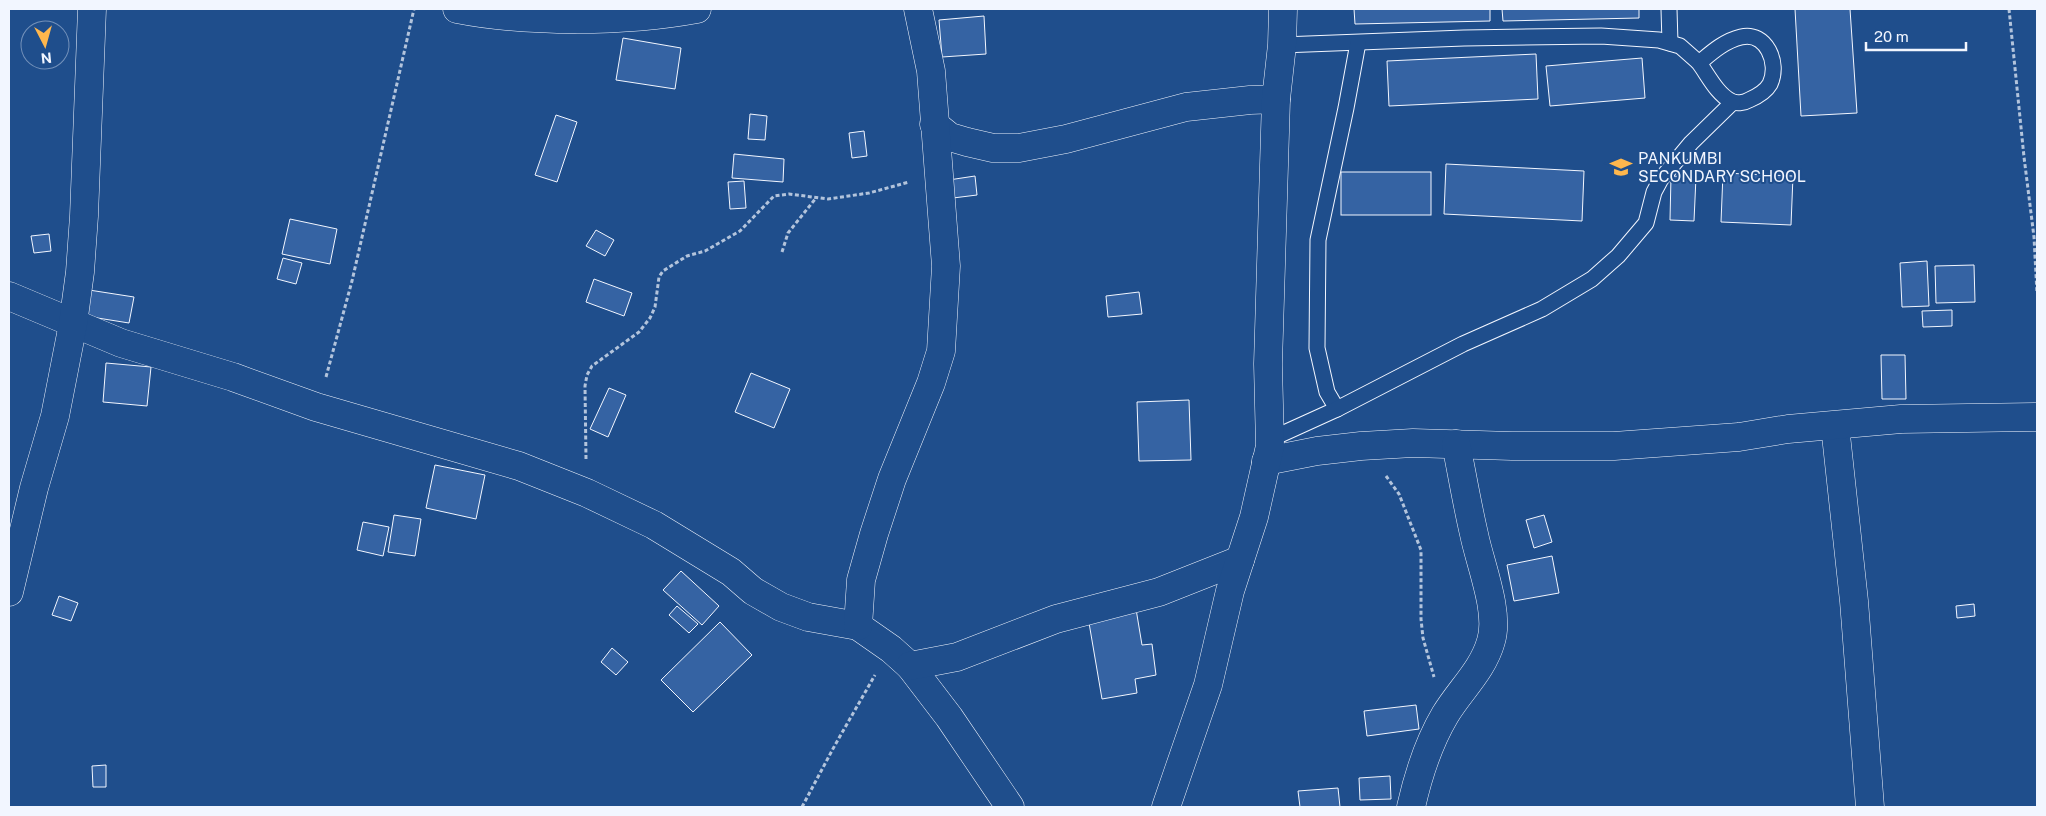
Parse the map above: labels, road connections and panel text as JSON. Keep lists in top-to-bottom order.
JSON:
{
  "places": {
    "school or university": ["PANKUMBI SECONDARY SCHOOL"]
  },
  "scale_bar": "20 m",
  "north": "bottom"
}
